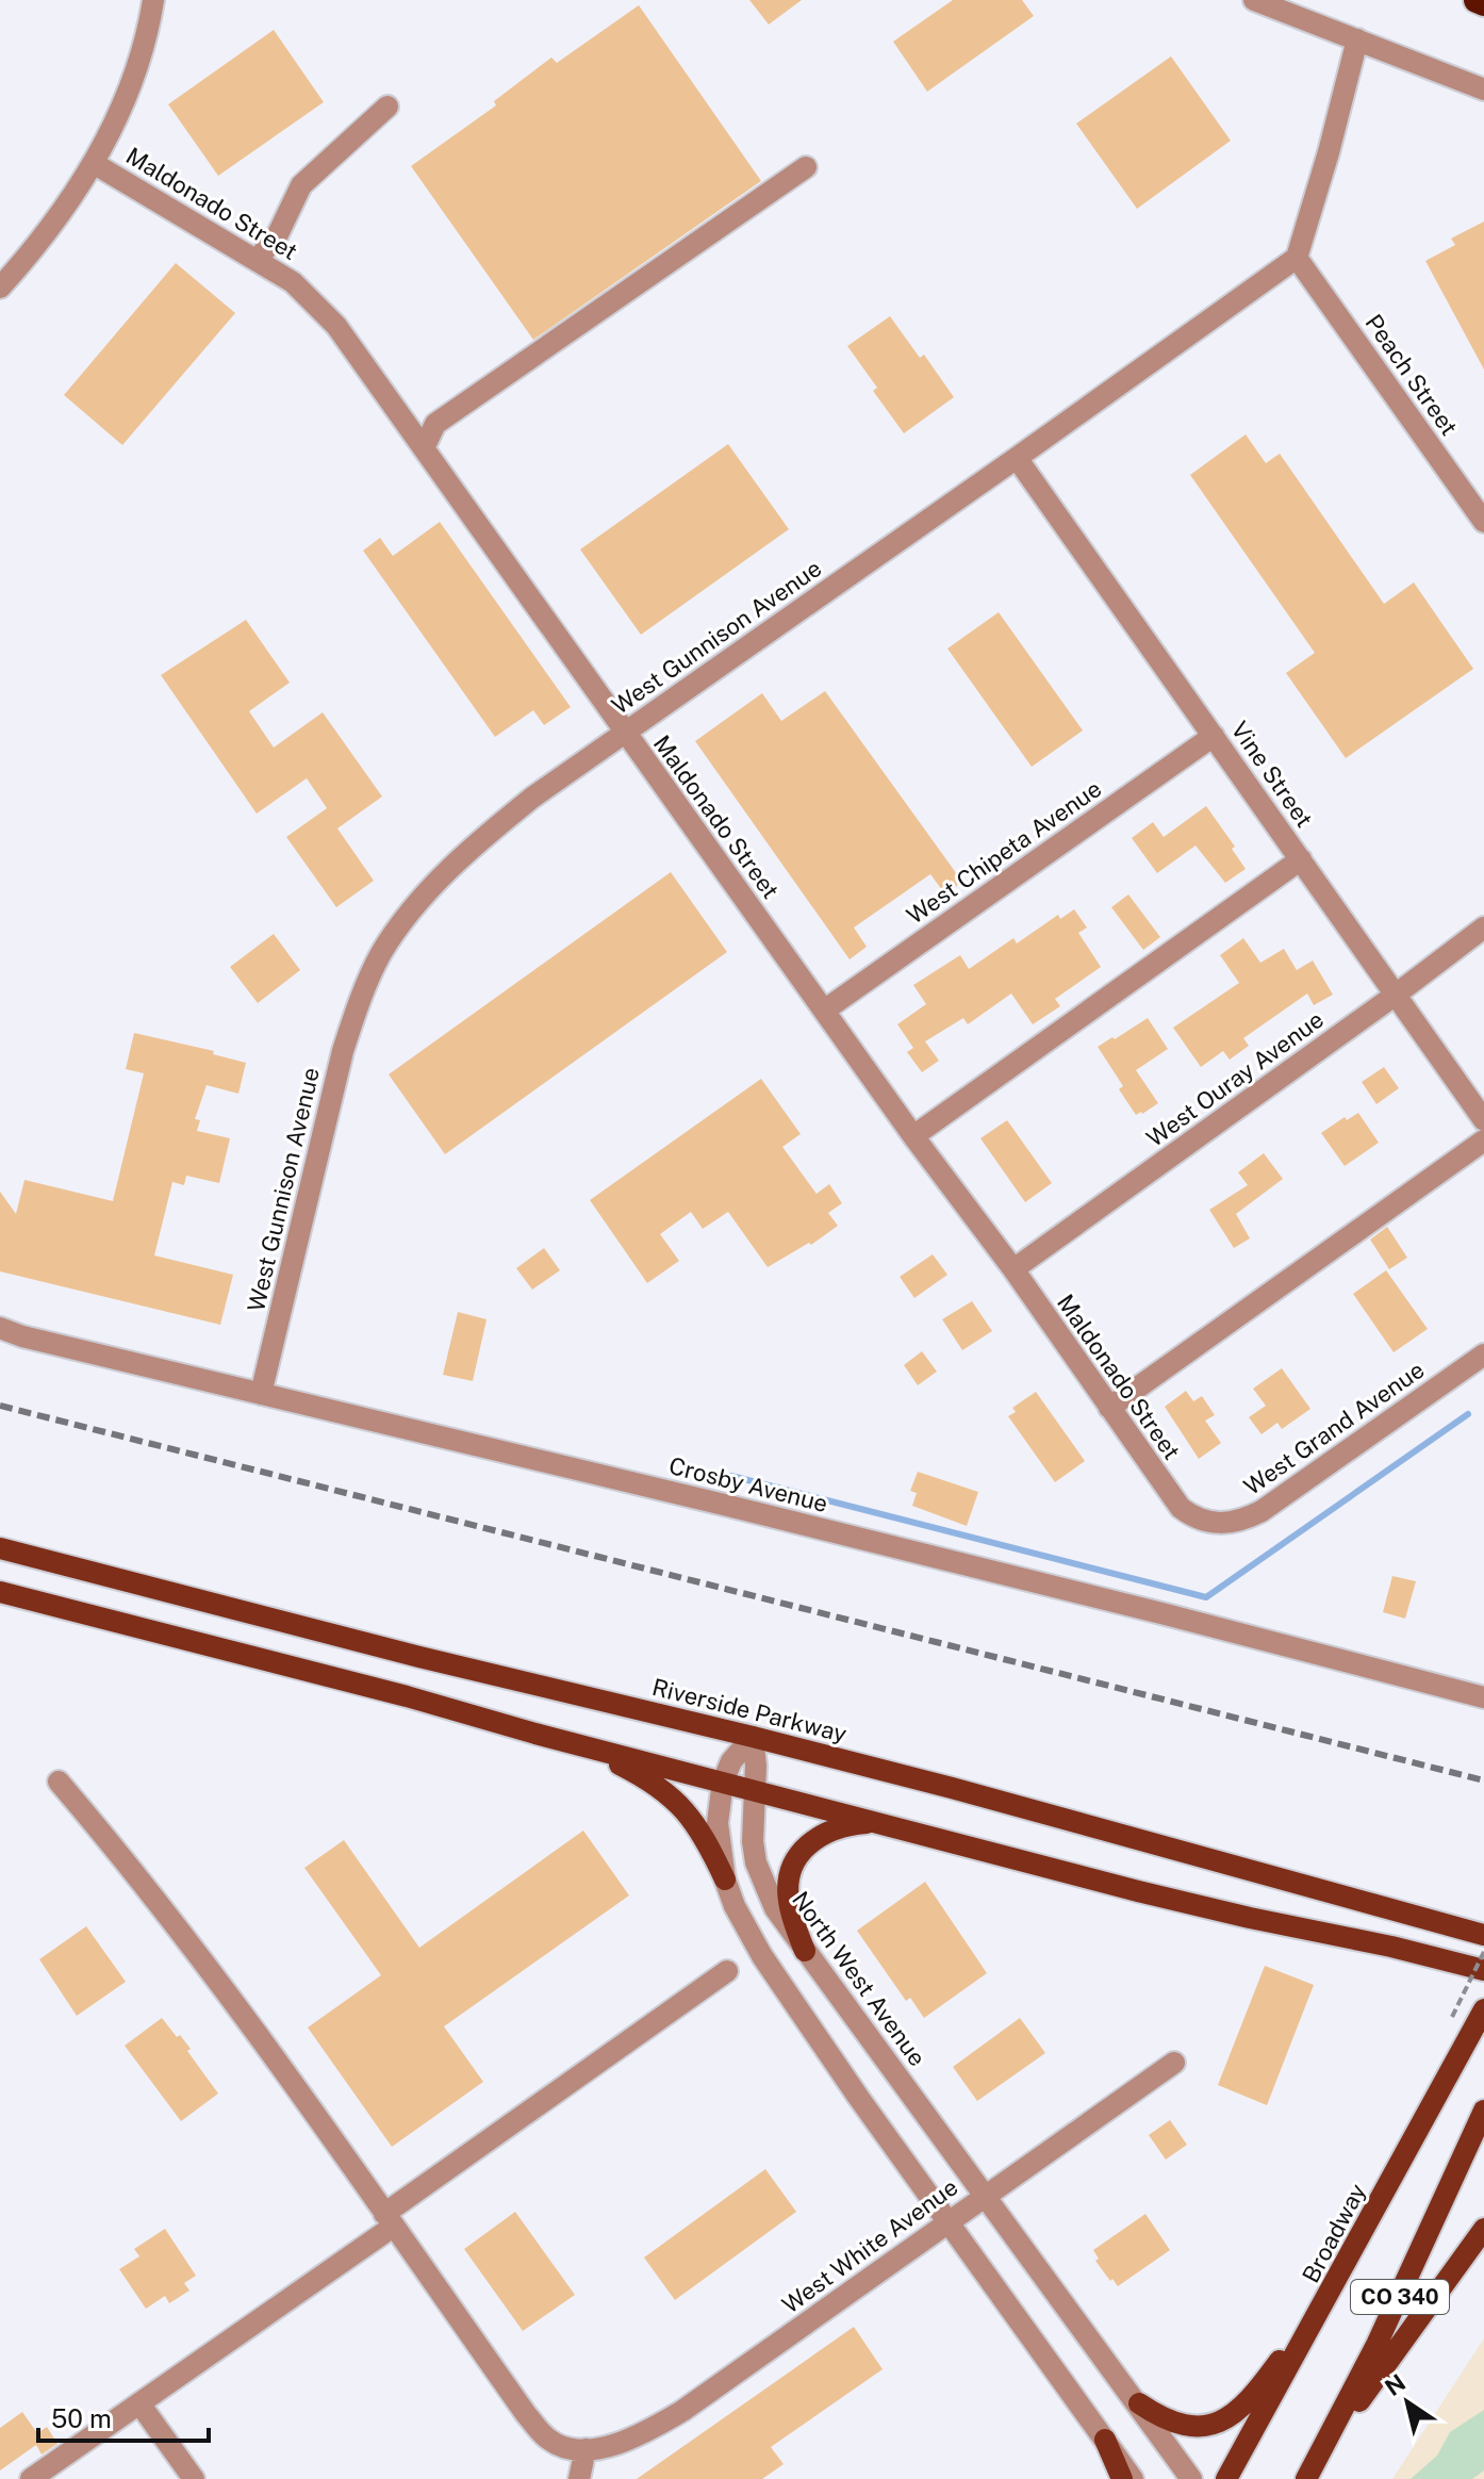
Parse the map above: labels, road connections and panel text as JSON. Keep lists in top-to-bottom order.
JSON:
{
  "streets": {
    "main road": ["Riverside Parkway", "Broadway", "CO 340"],
    "street": [
      "Maldonado Street",
      "Peach Street",
      "West Gunnison Avenue",
      "Vine Street",
      "West Chipeta Avenue",
      "West Ouray Avenue",
      "West Grand Avenue",
      "Crosby Avenue",
      "North West Avenue",
      "West White Avenue"
    ]
  },
  "crossings": [
    ["Maldonado Street", "West Gunnison Avenue"],
    ["Maldonado Street", "West Chipeta Avenue"],
    ["Maldonado Street", "West Ouray Avenue"],
    ["Maldonado Street", "West Grand Avenue"],
    ["Peach Street", "West Gunnison Avenue"],
    ["West Gunnison Avenue", "Vine Street"],
    ["West Gunnison Avenue", "Crosby Avenue"],
    ["Vine Street", "West Chipeta Avenue"],
    ["Vine Street", "West Ouray Avenue"],
    ["Riverside Parkway", "North West Avenue"],
    ["North West Avenue", "West White Avenue"]
  ],
  "scale_bar": "50 m",
  "north": "top left"
}
